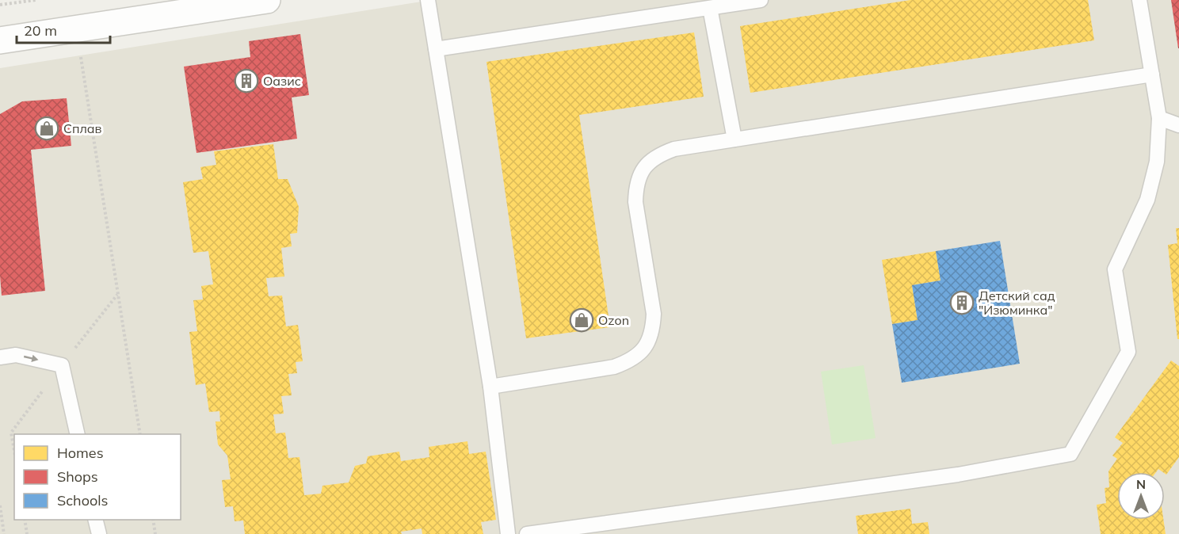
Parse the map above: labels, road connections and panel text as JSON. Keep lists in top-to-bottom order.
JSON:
{
  "places": {
    "building": ["Оазис", "Детский сад \"Изюминка\""],
    "shop": ["Сплав", "Ozon"]
  },
  "legend": ["Homes", "Shops", "Schools"],
  "scale_bar": "20 m",
  "north": "top"
}
